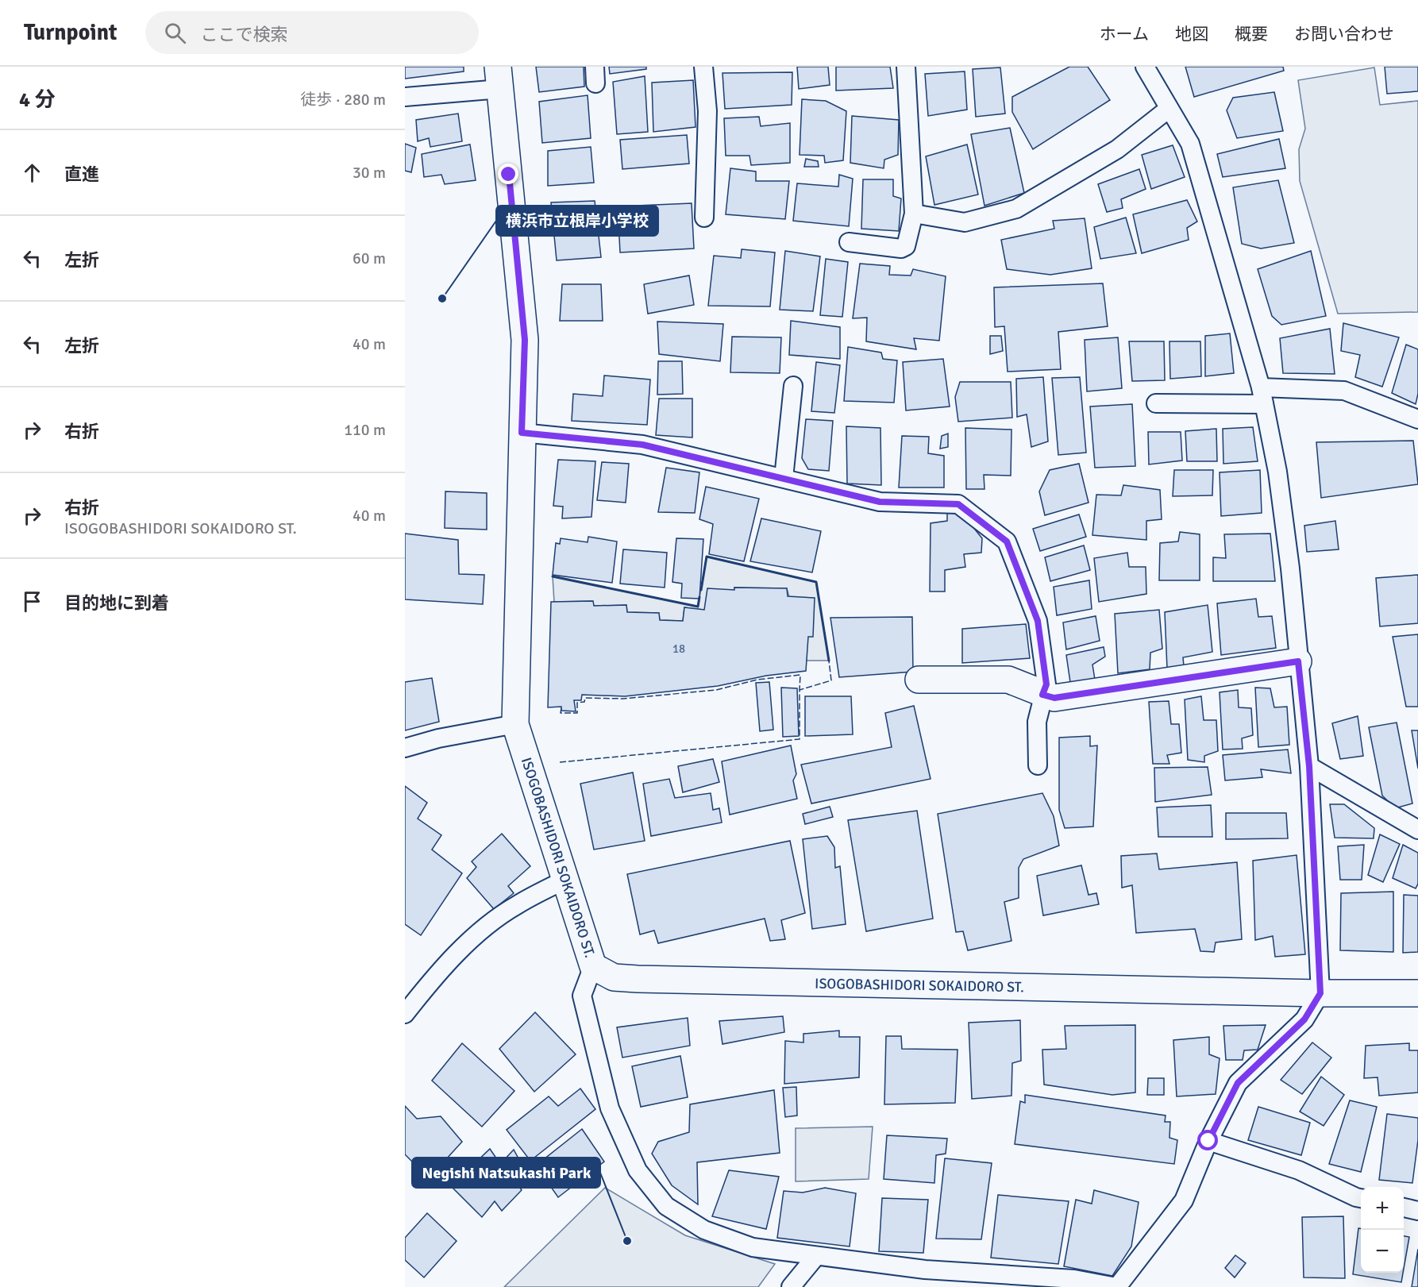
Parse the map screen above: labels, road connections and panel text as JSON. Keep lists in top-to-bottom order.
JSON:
{
  "streets": {
    "street": ["ISOGOBASHIDORI SOKAIDORO ST."]
  },
  "places": ["横浜市立根岸小学校", "Negishi Natsukashi Park"],
  "house_numbers": ["18"],
  "page": {
    "header": "Turnpoint",
    "search": "ここで検索",
    "nav": [
      "ホーム",
      "地図",
      "概要",
      "お問い合わせ"
    ],
    "heading": ["4 分", "徒歩 · 280 m"],
    "list": [
      ["直進", "30 m"],
      ["左折", "60 m"],
      ["左折", "40 m"],
      ["右折", "110 m"],
      ["右折", "ISOGOBASHIDORI SOKAIDORO ST.", "40 m"],
      "目的地に到着"
    ],
    "map_buttons": ["+", "−"]
  }
}
